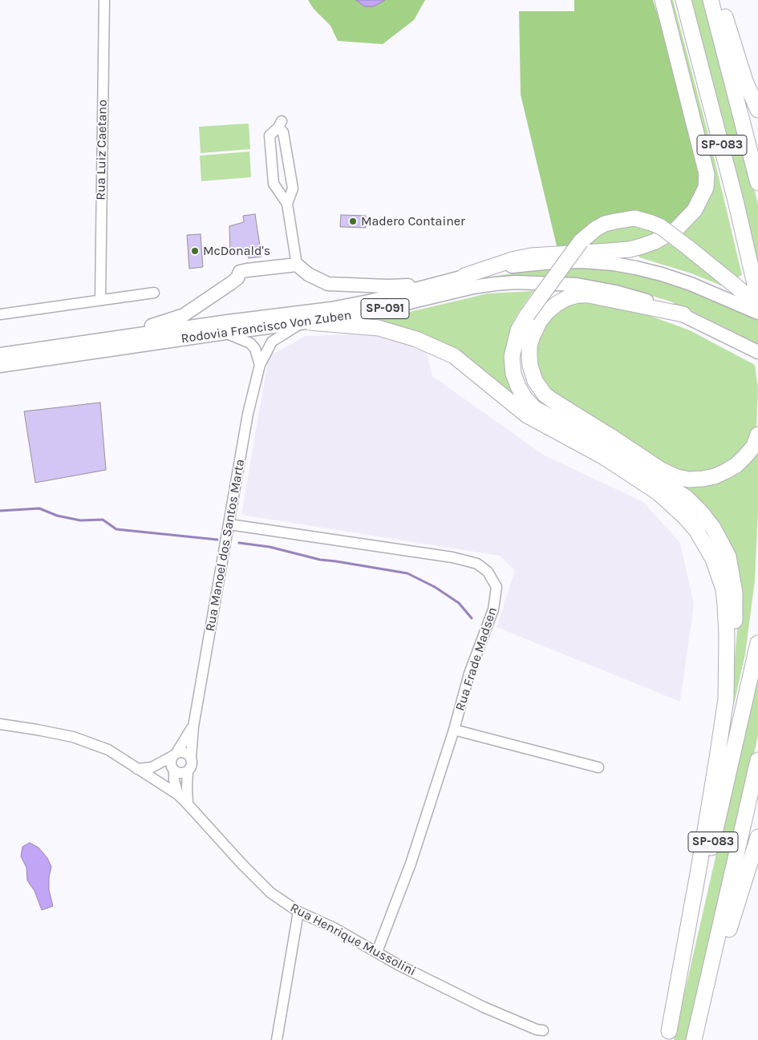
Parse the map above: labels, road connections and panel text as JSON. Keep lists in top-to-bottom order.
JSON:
{
  "streets": {
    "highway": ["SP-083"],
    "main road": ["SP-091", "Rodovia Francisco Von Zuben"],
    "street": [
      "Rua Luiz Caetano",
      "Rua Manoel dos Santos Marta",
      "Rua Frade Madsen",
      "Rua Henrique Mussolini"
    ]
  },
  "crossings": [
    ["Rodovia Francisco Von Zuben", "Rua Manoel dos Santos Marta"],
    ["Rua Manoel dos Santos Marta", "Rua Frade Madsen"],
    ["Rua Frade Madsen", "Rua Henrique Mussolini"]
  ],
  "places": ["Madero Container", "McDonald's"]
}
